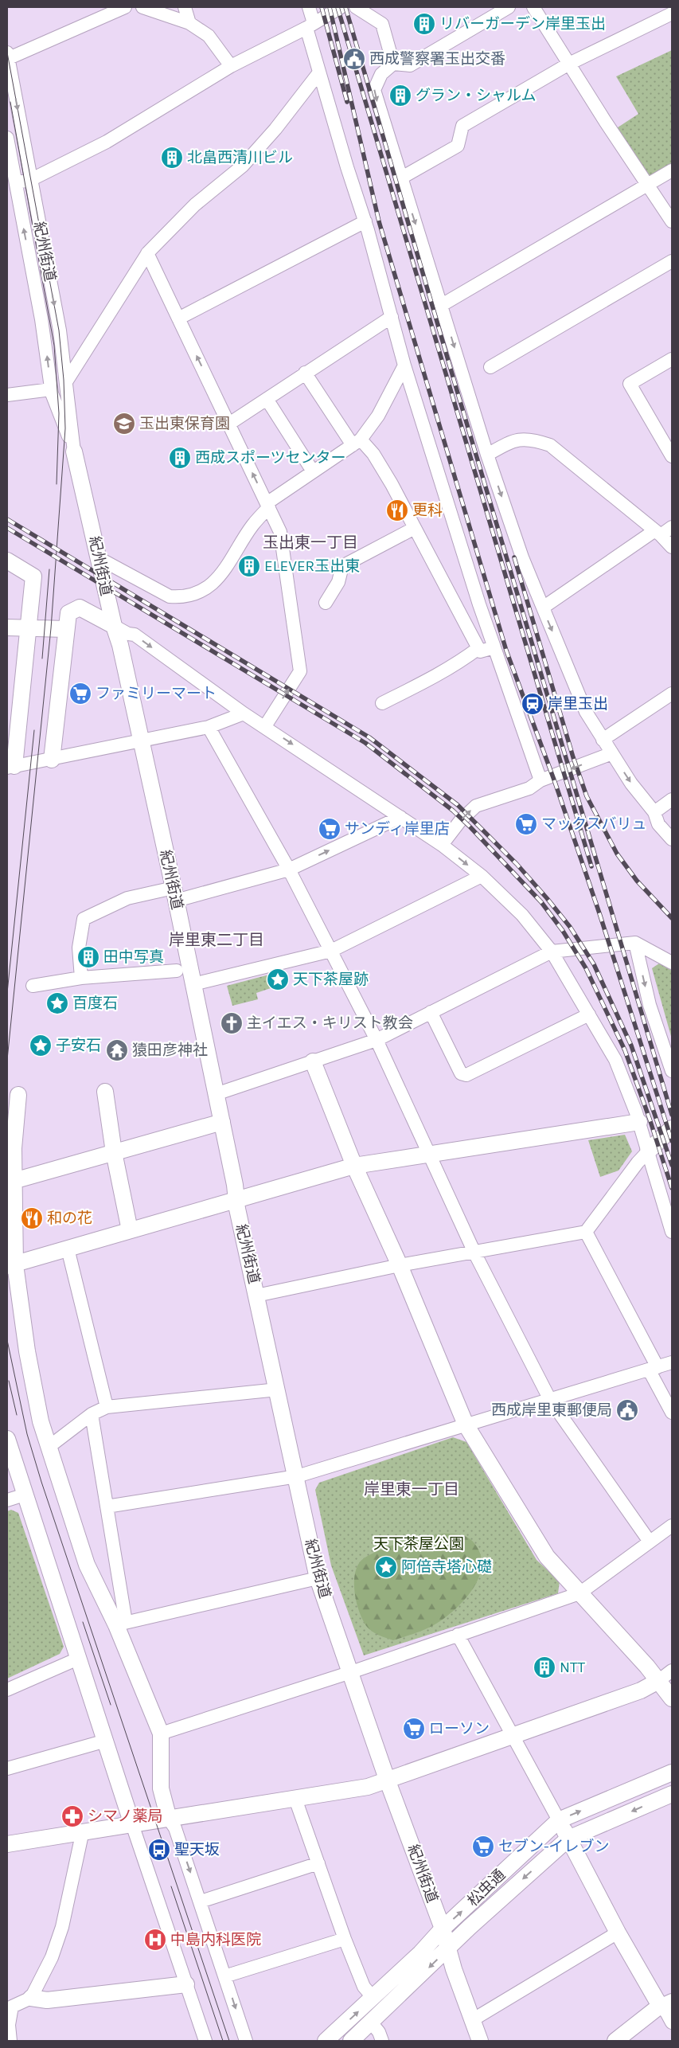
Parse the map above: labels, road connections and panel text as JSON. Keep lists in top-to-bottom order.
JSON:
{
  "streets": {
    "street": ["紀州街道", "松虫通"]
  },
  "crossings": [
    ["紀州街道", "松虫通"]
  ],
  "districts": ["玉出東一丁目", "岸里東二丁目", "岸里東一丁目"],
  "parks": ["天下茶屋公園"],
  "places": {
    "building": [
      "リバーガーデン岸里玉出",
      "グラン・シャルム",
      "北畠西清川ビル",
      "西成スポーツセンター",
      "ELEVER玉出東",
      "田中写真",
      "NTT"
    ],
    "public building": ["西成警察署玉出交番", "西成岸里東郵便局"],
    "school or university": ["玉出東保育園"],
    "restaurant": ["更科", "和の花"],
    "supermarket": [
      "ファミリーマート",
      "マックスバリュ",
      "サンディ岸里店",
      "ローソン",
      "セブン-イレブン"
    ],
    "station": ["岸里玉出"],
    "place": [
      "天下茶屋跡",
      "百度石",
      "子安石",
      "阿倍寺塔心礎"
    ],
    "church": ["主イエス・キリスト教会"],
    "temple": ["猿田彦神社"],
    "pharmacy": ["シマノ薬局"],
    "bus stop": ["聖天坂"],
    "hospital": ["中島内科医院"]
  }
}
